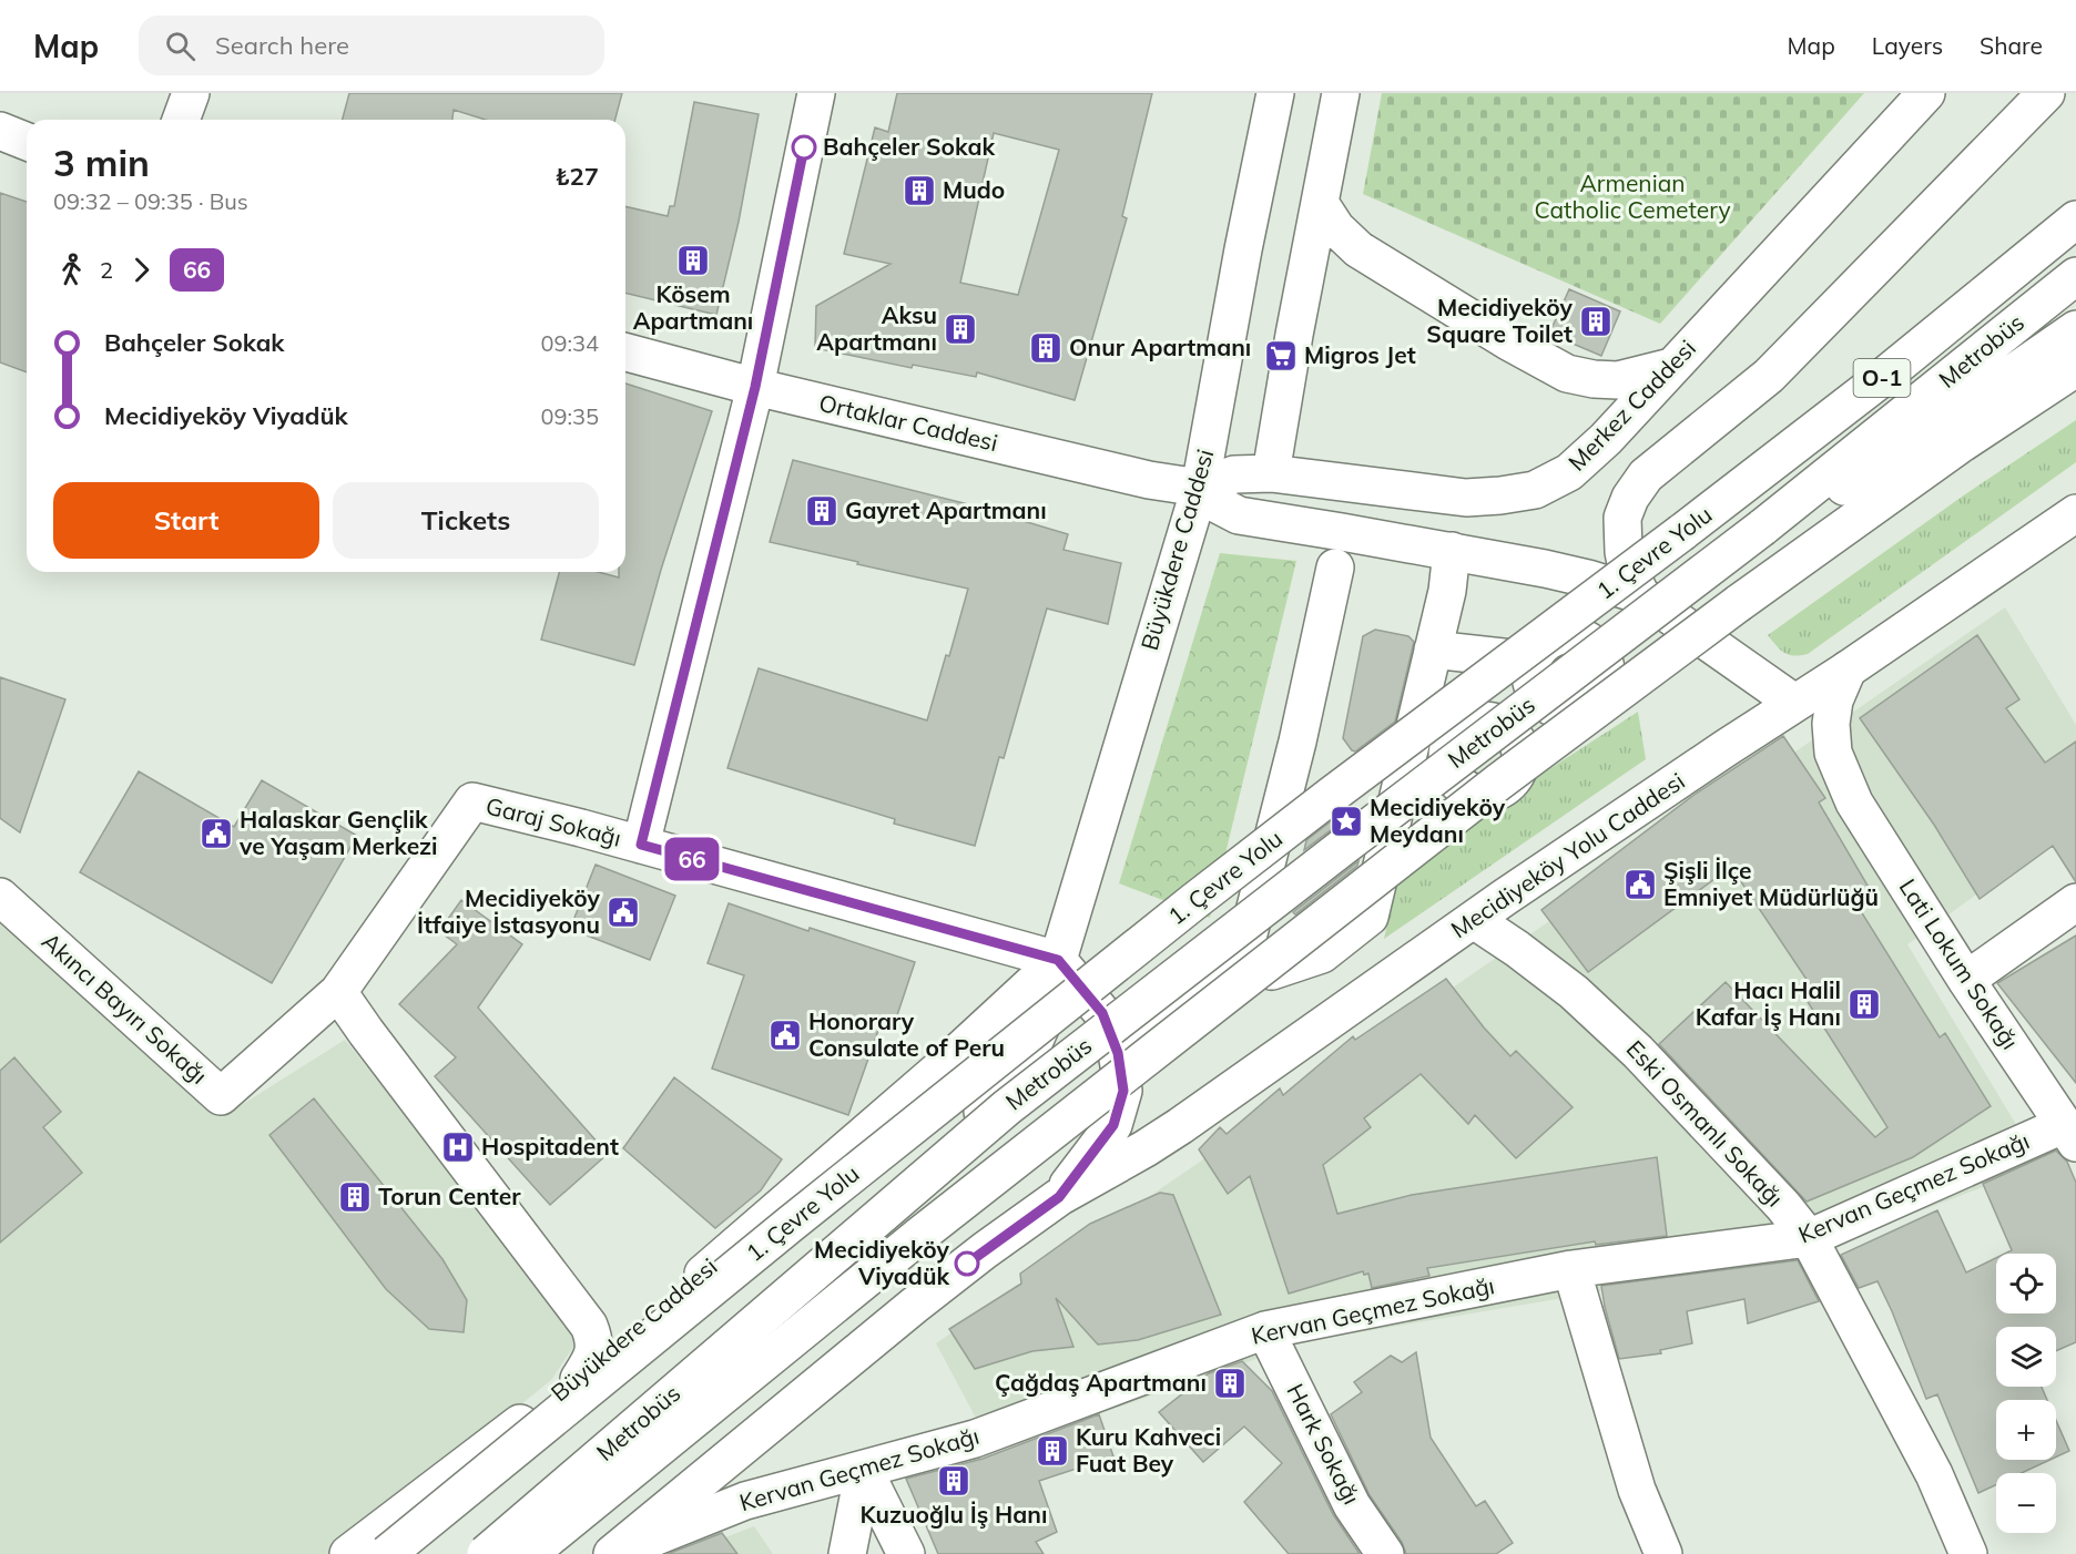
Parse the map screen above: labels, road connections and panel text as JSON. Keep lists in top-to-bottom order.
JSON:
{
  "streets": {
    "main road": [
      "Metrobüs",
      "O-1",
      "Merkez Caddesi",
      "Ortaklar Caddesi",
      "Büyükdere Caddesi",
      "1. Çevre Yolu",
      "Garaj Sokağı",
      "Mecidiyeköy Yolu Caddesi",
      "Lati Lokum Sokağı",
      "Akıncı Bayırı Sokağı",
      "Eski Osmanlı Sokağı",
      "Kervan Geçmez Sokağı",
      "Hark Sokağı"
    ]
  },
  "crossings": [
    ["Merkez Caddesi", "Ortaklar Caddesi"],
    ["Merkez Caddesi", "Büyükdere Caddesi"],
    ["Ortaklar Caddesi", "Büyükdere Caddesi"],
    ["Büyükdere Caddesi", "Garaj Sokağı"],
    ["Garaj Sokağı", "Akıncı Bayırı Sokağı"],
    ["Mecidiyeköy Yolu Caddesi", "Lati Lokum Sokağı"],
    ["Mecidiyeköy Yolu Caddesi", "Eski Osmanlı Sokağı"],
    ["Lati Lokum Sokağı", "Kervan Geçmez Sokağı"],
    ["Eski Osmanlı Sokağı", "Kervan Geçmez Sokağı"],
    ["Kervan Geçmez Sokağı", "Hark Sokağı"]
  ],
  "parks": ["Armenian Catholic Cemetery"],
  "places": {
    "other": ["Bahçeler Sokak", "Mecidiyeköy Viyadük"],
    "building": [
      "Mudo",
      "Kösem Apartmanı",
      "Mecidiyeköy Square Toilet",
      "Aksu Apartmanı",
      "Onur Apartmanı",
      "Gayret Apartmanı",
      "Hacı Halil Kafar İş Hanı",
      "Torun Center",
      "Çağdaş Apartmanı",
      "Kuru Kahveci Fuat Bey",
      "Kuzuoğlu İş Hanı"
    ],
    "supermarket": ["Migros Jet"],
    "place": ["Mecidiyeköy Meydanı"],
    "public building": [
      "Halaskar Gençlik ve Yaşam Merkezi",
      "Şişli İlçe Emniyet Müdürlüğü",
      "Mecidiyeköy İtfaiye İstasyonu",
      "Honorary Consulate of Peru"
    ],
    "hospital": ["Hospitadent"]
  },
  "lines": ["bus line 66"],
  "page": {
    "header": "Map",
    "search": "Search here",
    "nav": ["Map", "Layers", "Share"],
    "on_map": "66",
    "heading": ["3 min", "09:32 – 09:35 · Bus", "₺27"],
    "legs": ["2", "66"],
    "list": [
      {
        "name": "Bahçeler Sokak",
        "value": "09:34"
      },
      {
        "name": "Mecidiyeköy Viyadük",
        "value": "09:35"
      }
    ],
    "buttons": ["Start", "Tickets"],
    "map_buttons": ["+", "−"]
  }
}
